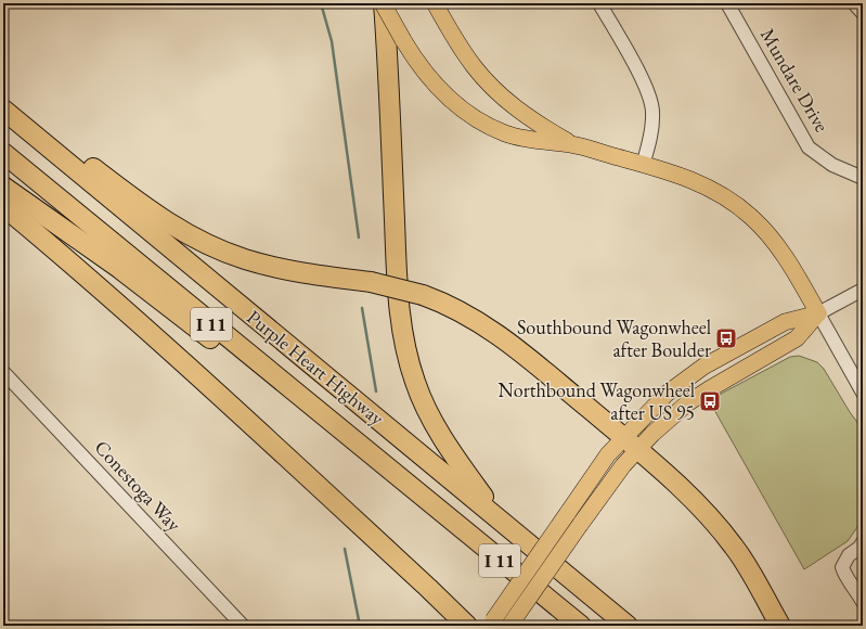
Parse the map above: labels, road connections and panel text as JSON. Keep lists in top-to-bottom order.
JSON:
{
  "streets": {
    "highway": ["I 11", "Purple Heart Highway"],
    "street": ["Mundare Drive", "Conestoga Way"]
  },
  "places": {
    "bus stop": ["Southbound Wagonwheel after Boulder", "Northbound Wagonwheel after US 95"]
  }
}
